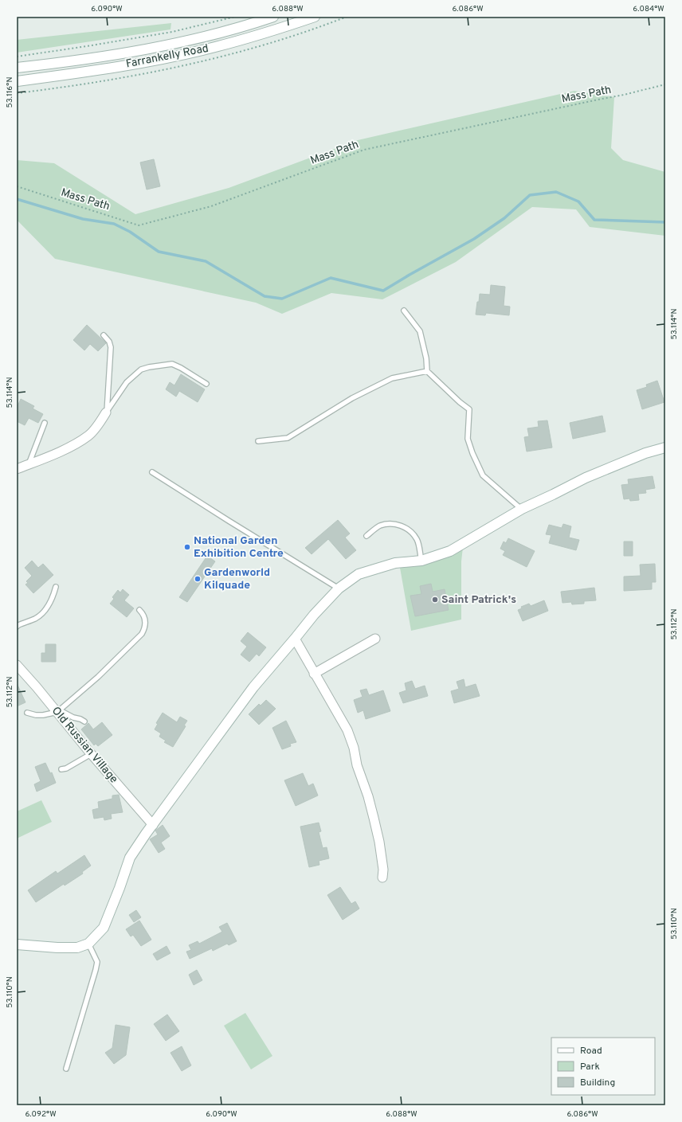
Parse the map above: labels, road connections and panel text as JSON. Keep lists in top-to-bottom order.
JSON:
{
  "streets": {
    "street": ["Farrankelly Road", "Old Russian Village"],
    "path": ["Mass Path"]
  },
  "places": ["National Garden Exhibition Centre", "Gardenworld Kilquade", "Saint Patrick's"],
  "legend": ["Road", "Park", "Building"],
  "coordinates": [
    "6.090°W",
    "6.088°W",
    "6.086°W",
    "6.084°W",
    "53.116°N",
    "53.114°N",
    "53.112°N",
    "53.110°N",
    "6.092°W"
  ]
}
